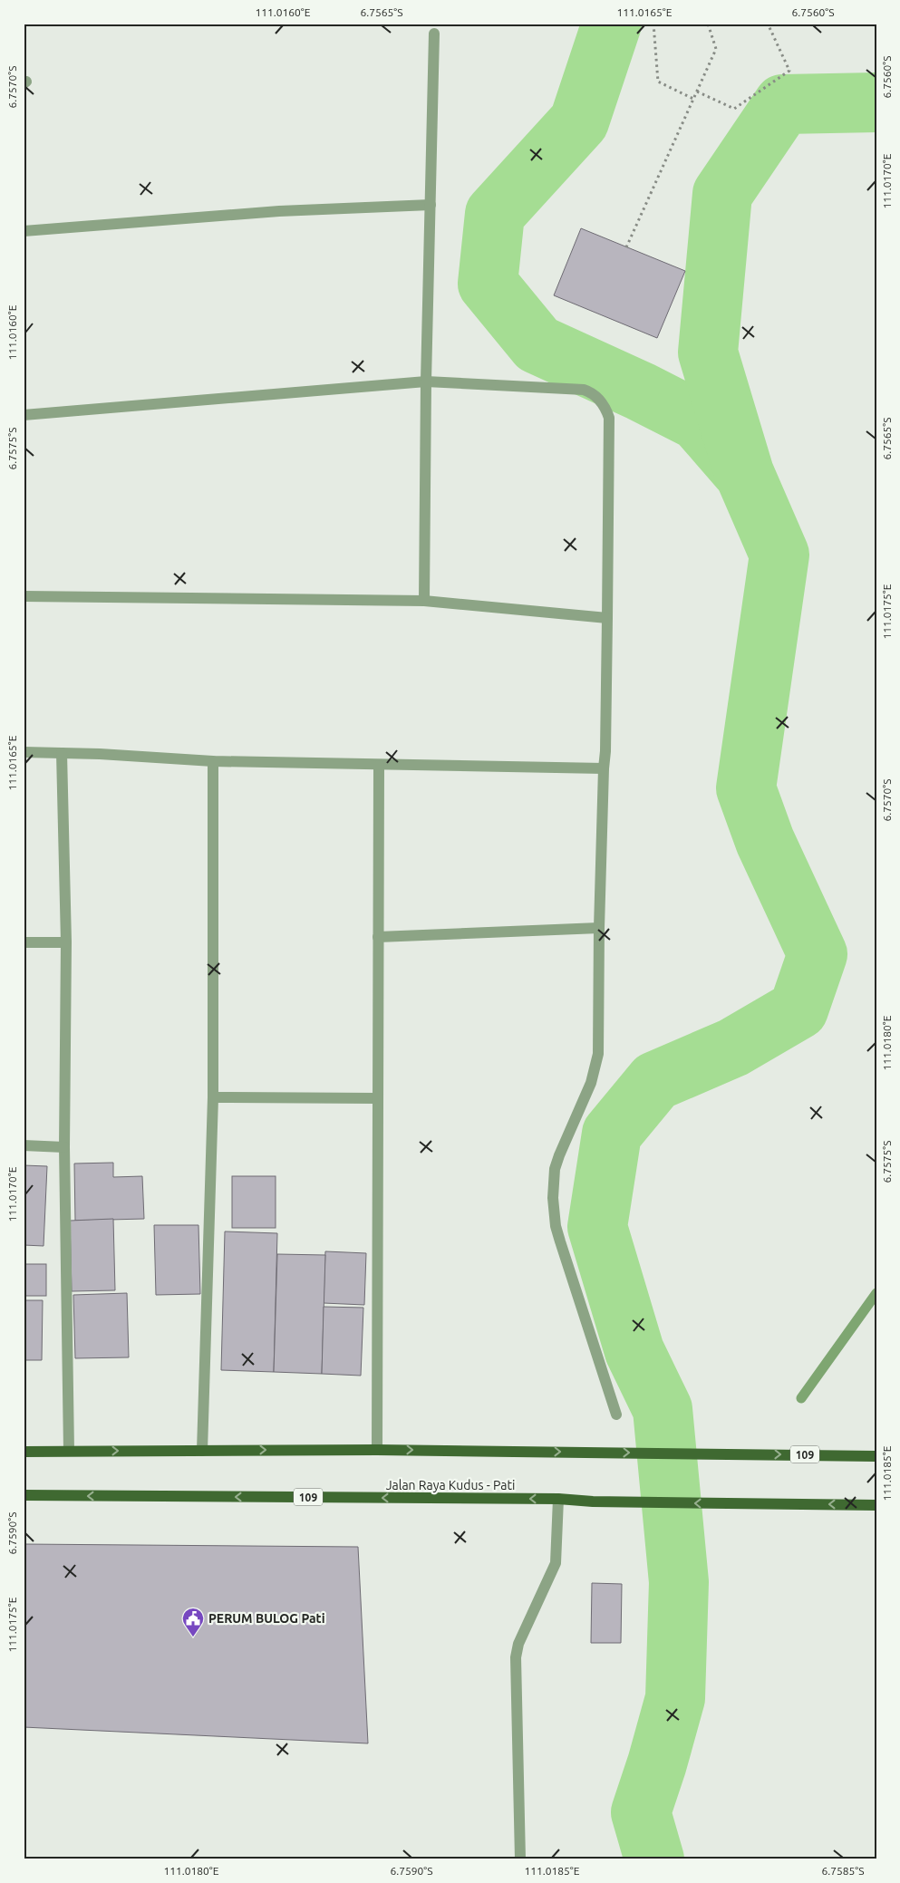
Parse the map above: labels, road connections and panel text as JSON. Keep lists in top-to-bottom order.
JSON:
{
  "streets": {
    "main road": ["109", "Jalan Raya Kudus - Pati"]
  },
  "places": {
    "public building": ["PERUM BULOG Pati"]
  },
  "coordinates": [
    "111.0160°E",
    "6.7565°S",
    "111.0165°E",
    "6.7560°S",
    "6.7570°S",
    "111.0170°E",
    "6.7575°S",
    "111.0175°E",
    "111.0180°E",
    "111.0185°E",
    "6.7590°S",
    "6.7585°S"
  ]
}
